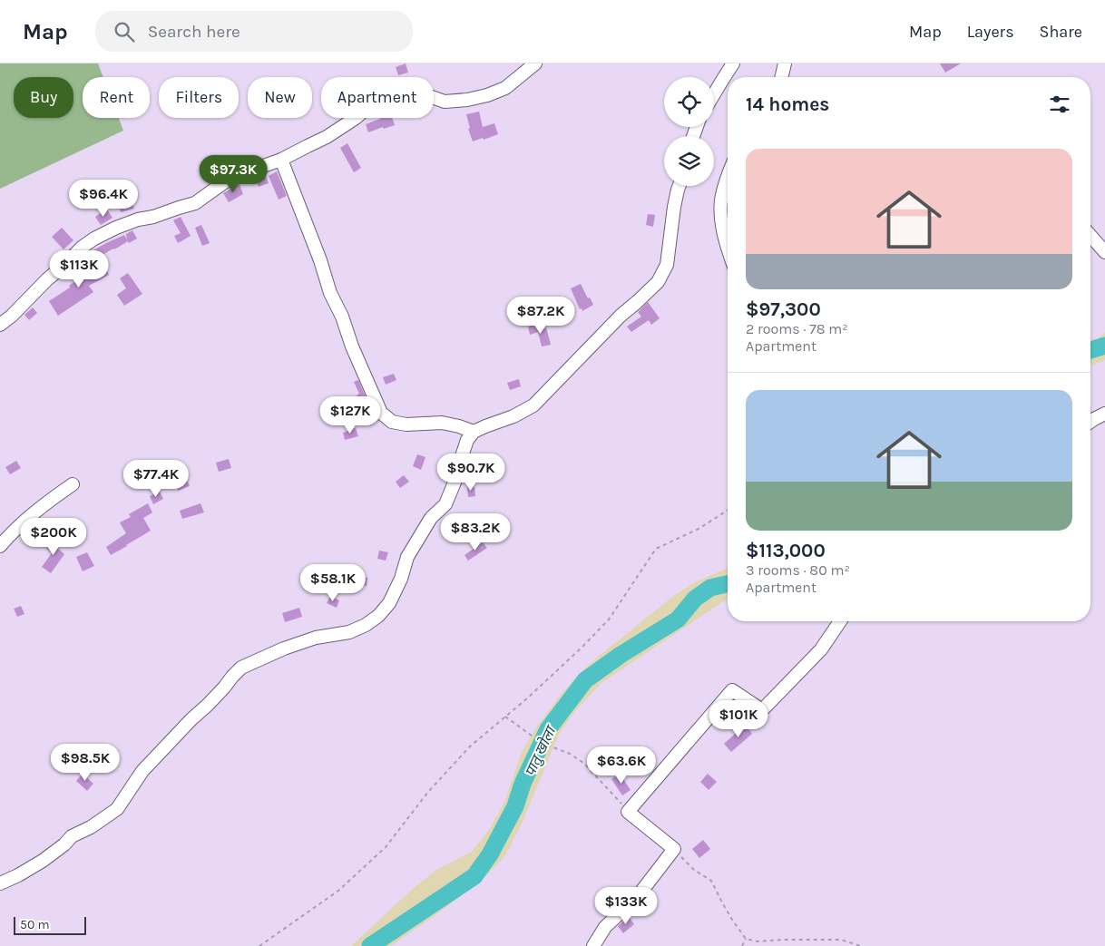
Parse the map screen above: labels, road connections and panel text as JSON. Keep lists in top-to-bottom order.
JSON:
{
  "water": ["पातु खोला"],
  "scale_bar": "50 m",
  "page": {
    "header": "Map",
    "search": "Search here",
    "nav": ["Map", "Layers", "Share"],
    "chip": [
      "Buy",
      "Rent",
      "Filters",
      "New",
      "Apartment"
    ],
    "heading": "14 homes",
    "list": [
      {
        "name": "$97,300",
        "note": "2 rooms · 78 m² · Apartment"
      },
      {
        "name": "$113,000",
        "note": "3 rooms · 80 m² · Apartment"
      }
    ],
    "price": [
      "$97.3K",
      "$96.4K",
      "$113K",
      "$87.2K",
      "$127K",
      "$90.7K",
      "$77.4K",
      "$83.2K",
      "$200K",
      "$58.1K",
      "$101K",
      "$98.5K",
      "$63.6K",
      "$133K"
    ],
    "scale": "50 m"
  }
}
